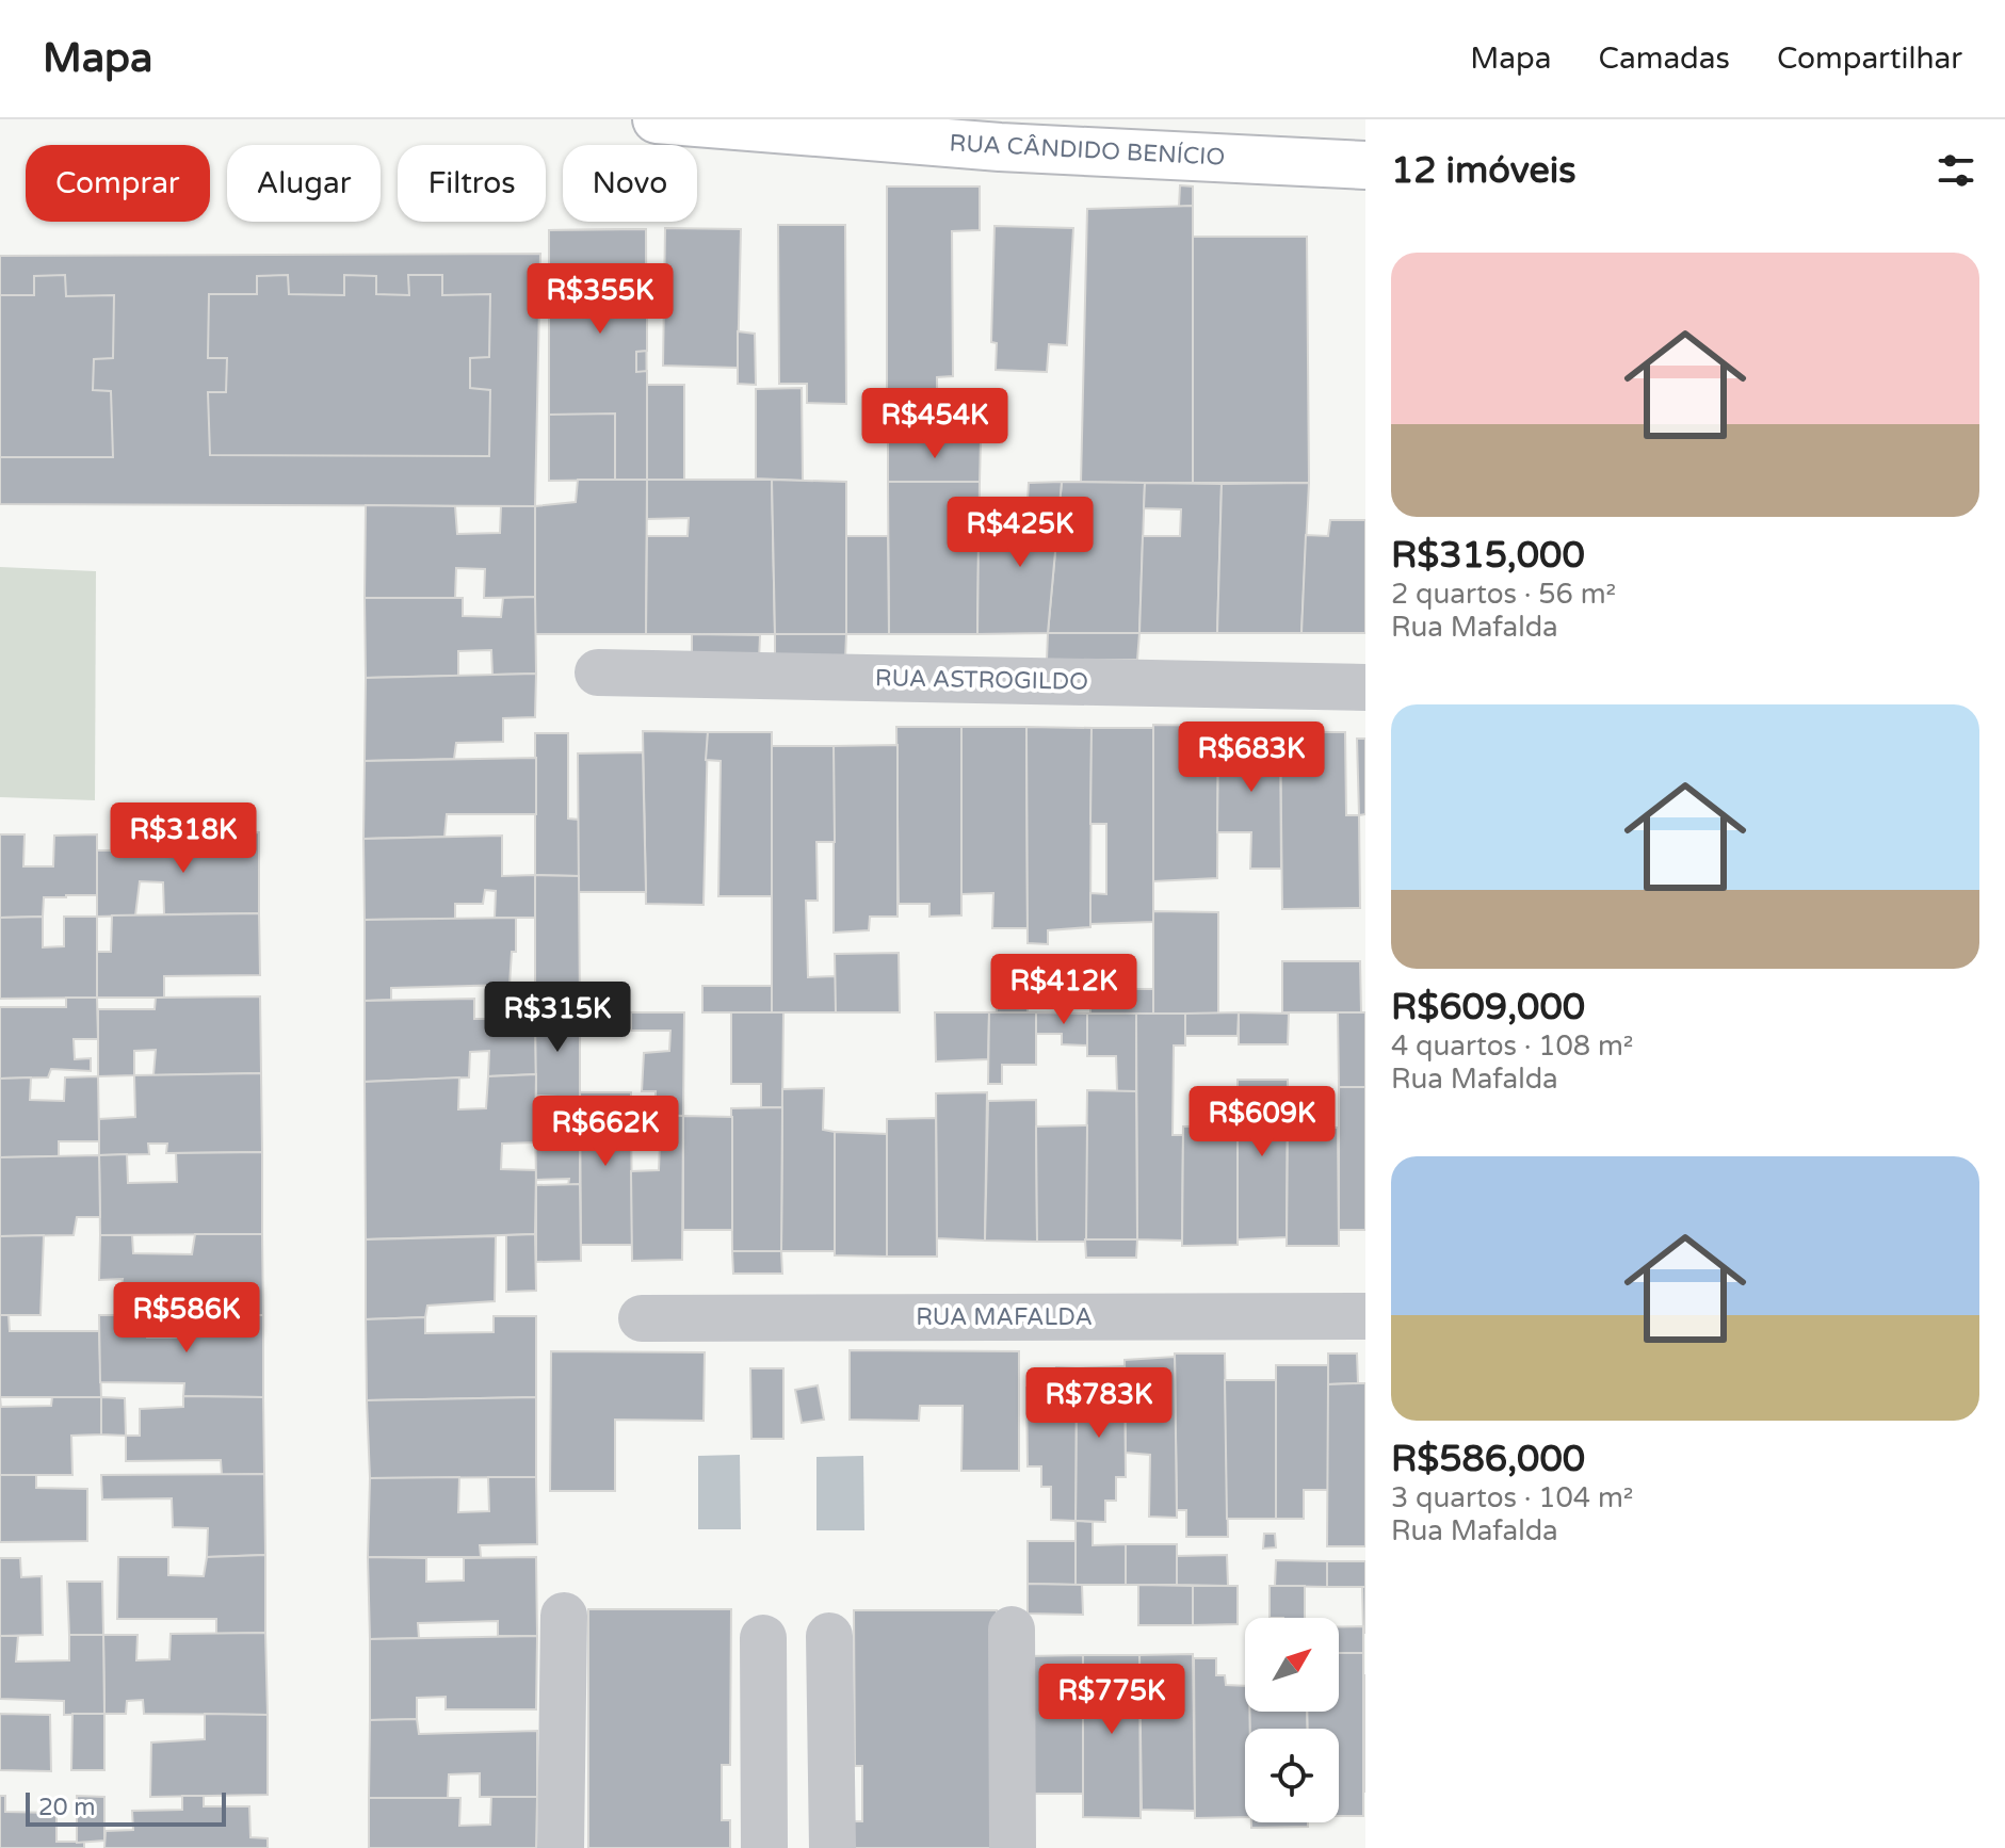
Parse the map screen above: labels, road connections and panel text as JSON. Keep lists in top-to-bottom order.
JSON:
{
  "streets": {
    "main road": ["RUA CÂNDIDO BENÍCIO"],
    "street": ["RUA ASTROGILDO", "RUA MAFALDA"]
  },
  "scale_bar": "20 m",
  "north": "top right",
  "page": {
    "header": "Mapa",
    "nav": ["Mapa", "Camadas", "Compartilhar"],
    "heading": "12 imóveis",
    "chip": [
      "Comprar",
      "Alugar",
      "Filtros",
      "Novo"
    ],
    "list": [
      {
        "name": "R$315,000",
        "note": "2 quartos · 56 m² · Rua Mafalda"
      },
      {
        "name": "R$609,000",
        "note": "4 quartos · 108 m² · Rua Mafalda"
      },
      {
        "name": "R$586,000",
        "note": "3 quartos · 104 m² · Rua Mafalda"
      }
    ],
    "price": [
      "R$355K",
      "R$454K",
      "R$425K",
      "R$683K",
      "R$318K",
      "R$412K",
      "R$315K",
      "R$609K",
      "R$662K",
      "R$586K",
      "R$783K",
      "R$775K"
    ],
    "scale": "20 m"
  }
}
